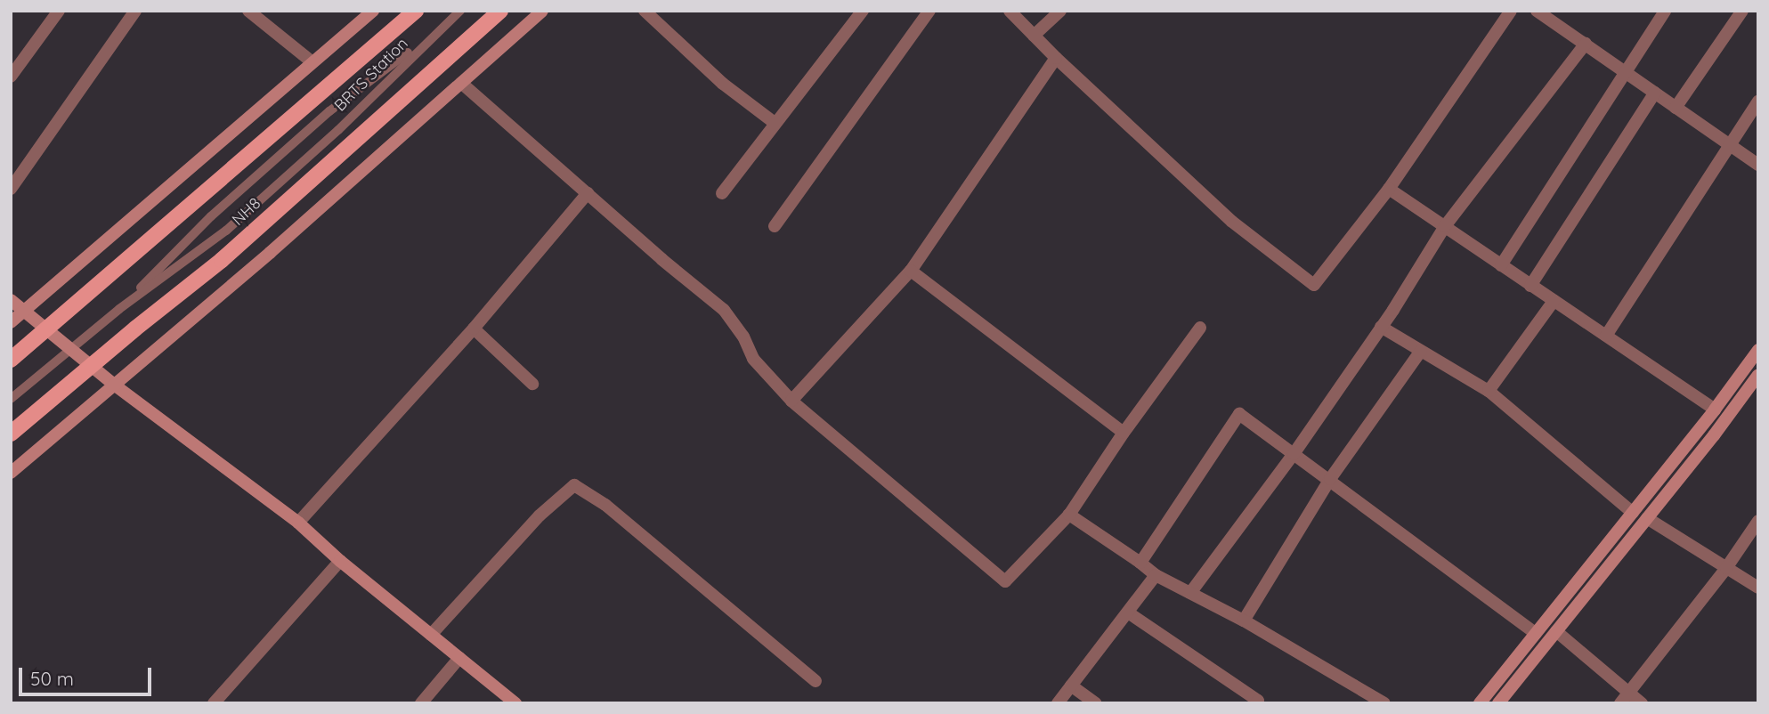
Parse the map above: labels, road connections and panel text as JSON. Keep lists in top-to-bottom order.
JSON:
{
  "streets": {
    "main road": ["NH8"],
    "lane": ["BRTS Station"]
  },
  "scale_bar": "50 m"
}
